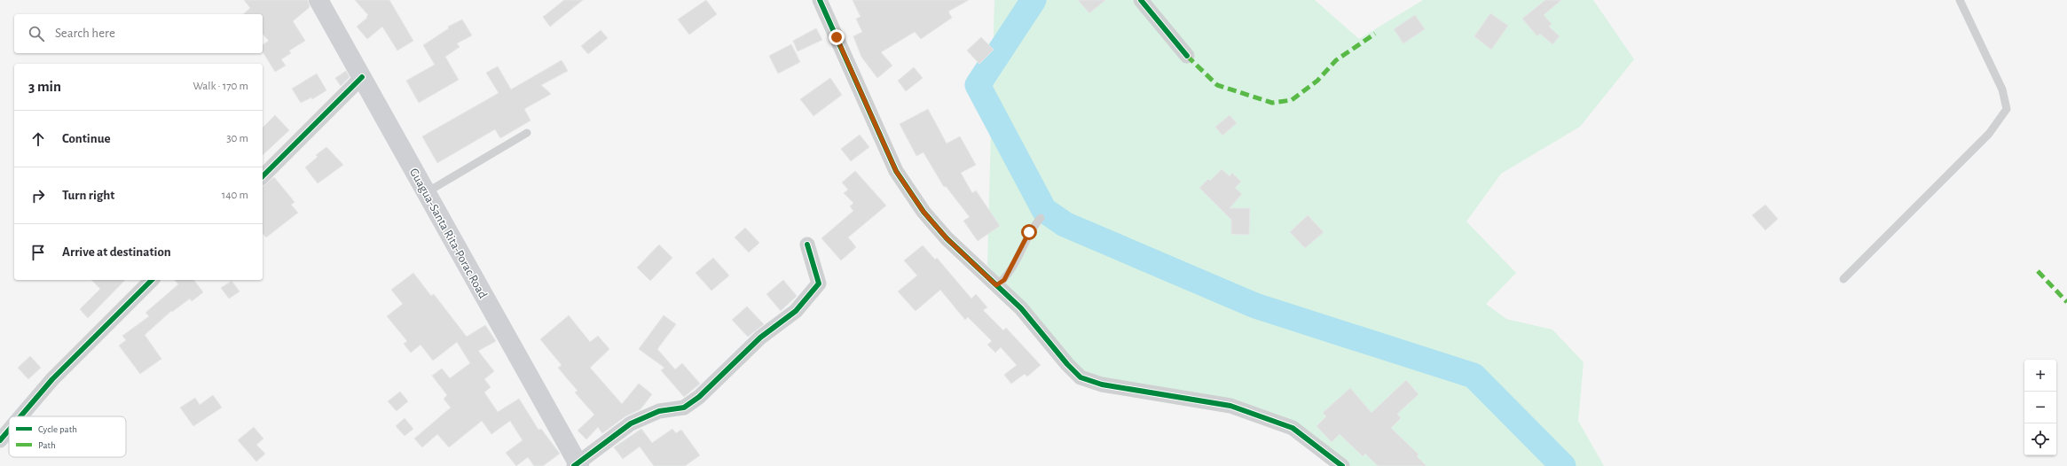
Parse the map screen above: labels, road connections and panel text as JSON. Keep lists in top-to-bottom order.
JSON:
{
  "streets": {
    "main road": ["Guagua-Santa Rita-Porac Road"]
  },
  "legend": ["Cycle path", "Path"],
  "page": {
    "search": "Search here",
    "heading": ["3 min", "Walk · 170 m"],
    "list": [
      ["Continue", "30 m"],
      ["Turn right", "140 m"],
      "Arrive at destination"
    ],
    "map_buttons": ["+", "−"]
  }
}
